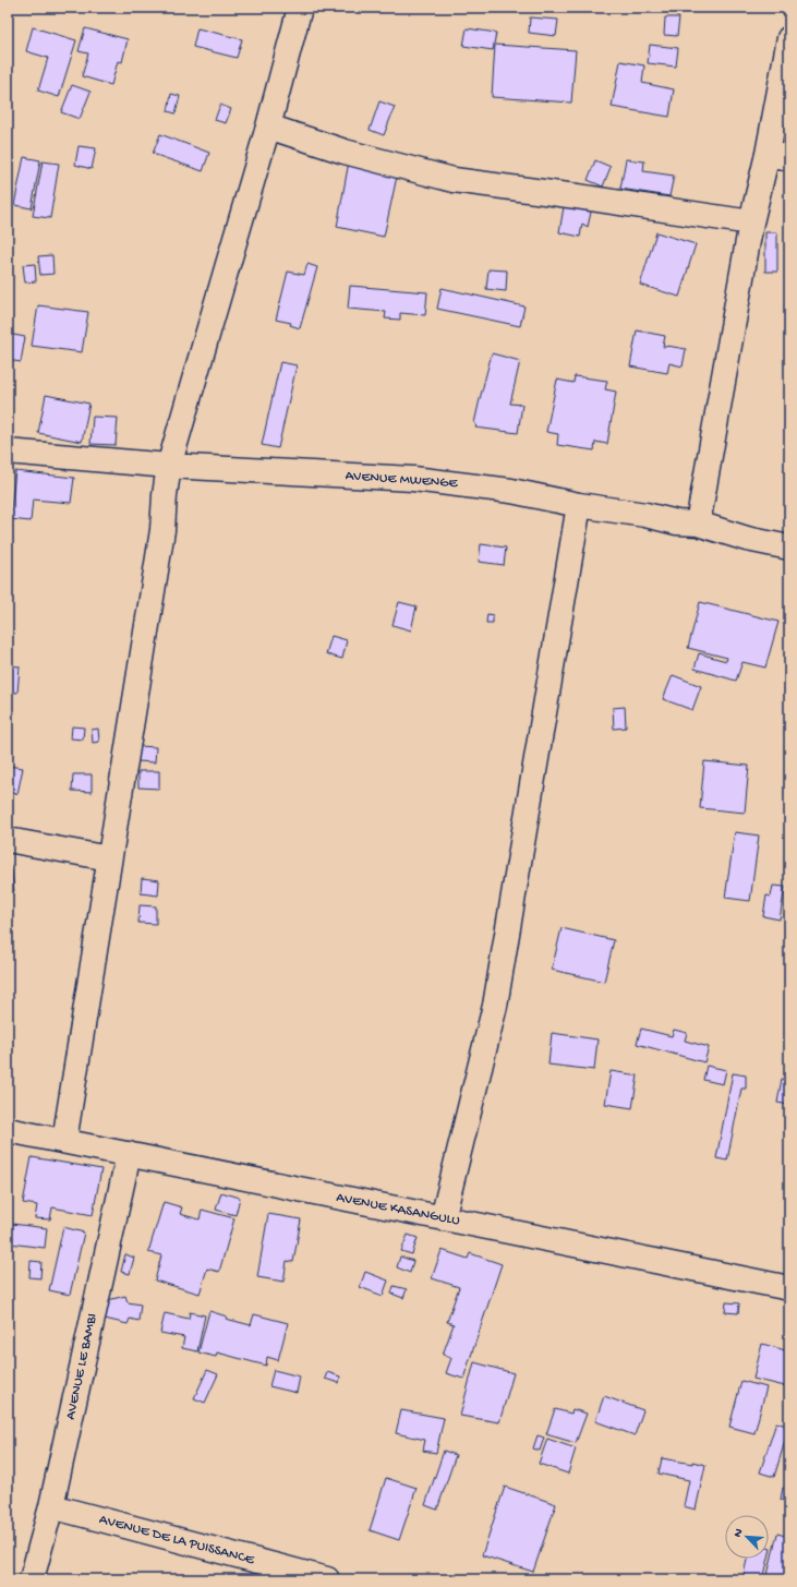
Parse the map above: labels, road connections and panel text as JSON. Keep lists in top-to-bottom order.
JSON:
{
  "streets": {
    "street": [
      "AVENUE MWENGE",
      "AVENUE KASANGULU",
      "AVENUE LE BAMBI",
      "AVENUE DE LA PUISSANCE"
    ]
  },
  "crossings": [
    ["AVENUE KASANGULU", "AVENUE LE BAMBI"],
    ["AVENUE LE BAMBI", "AVENUE DE LA PUISSANCE"]
  ],
  "north": "top left"
}
